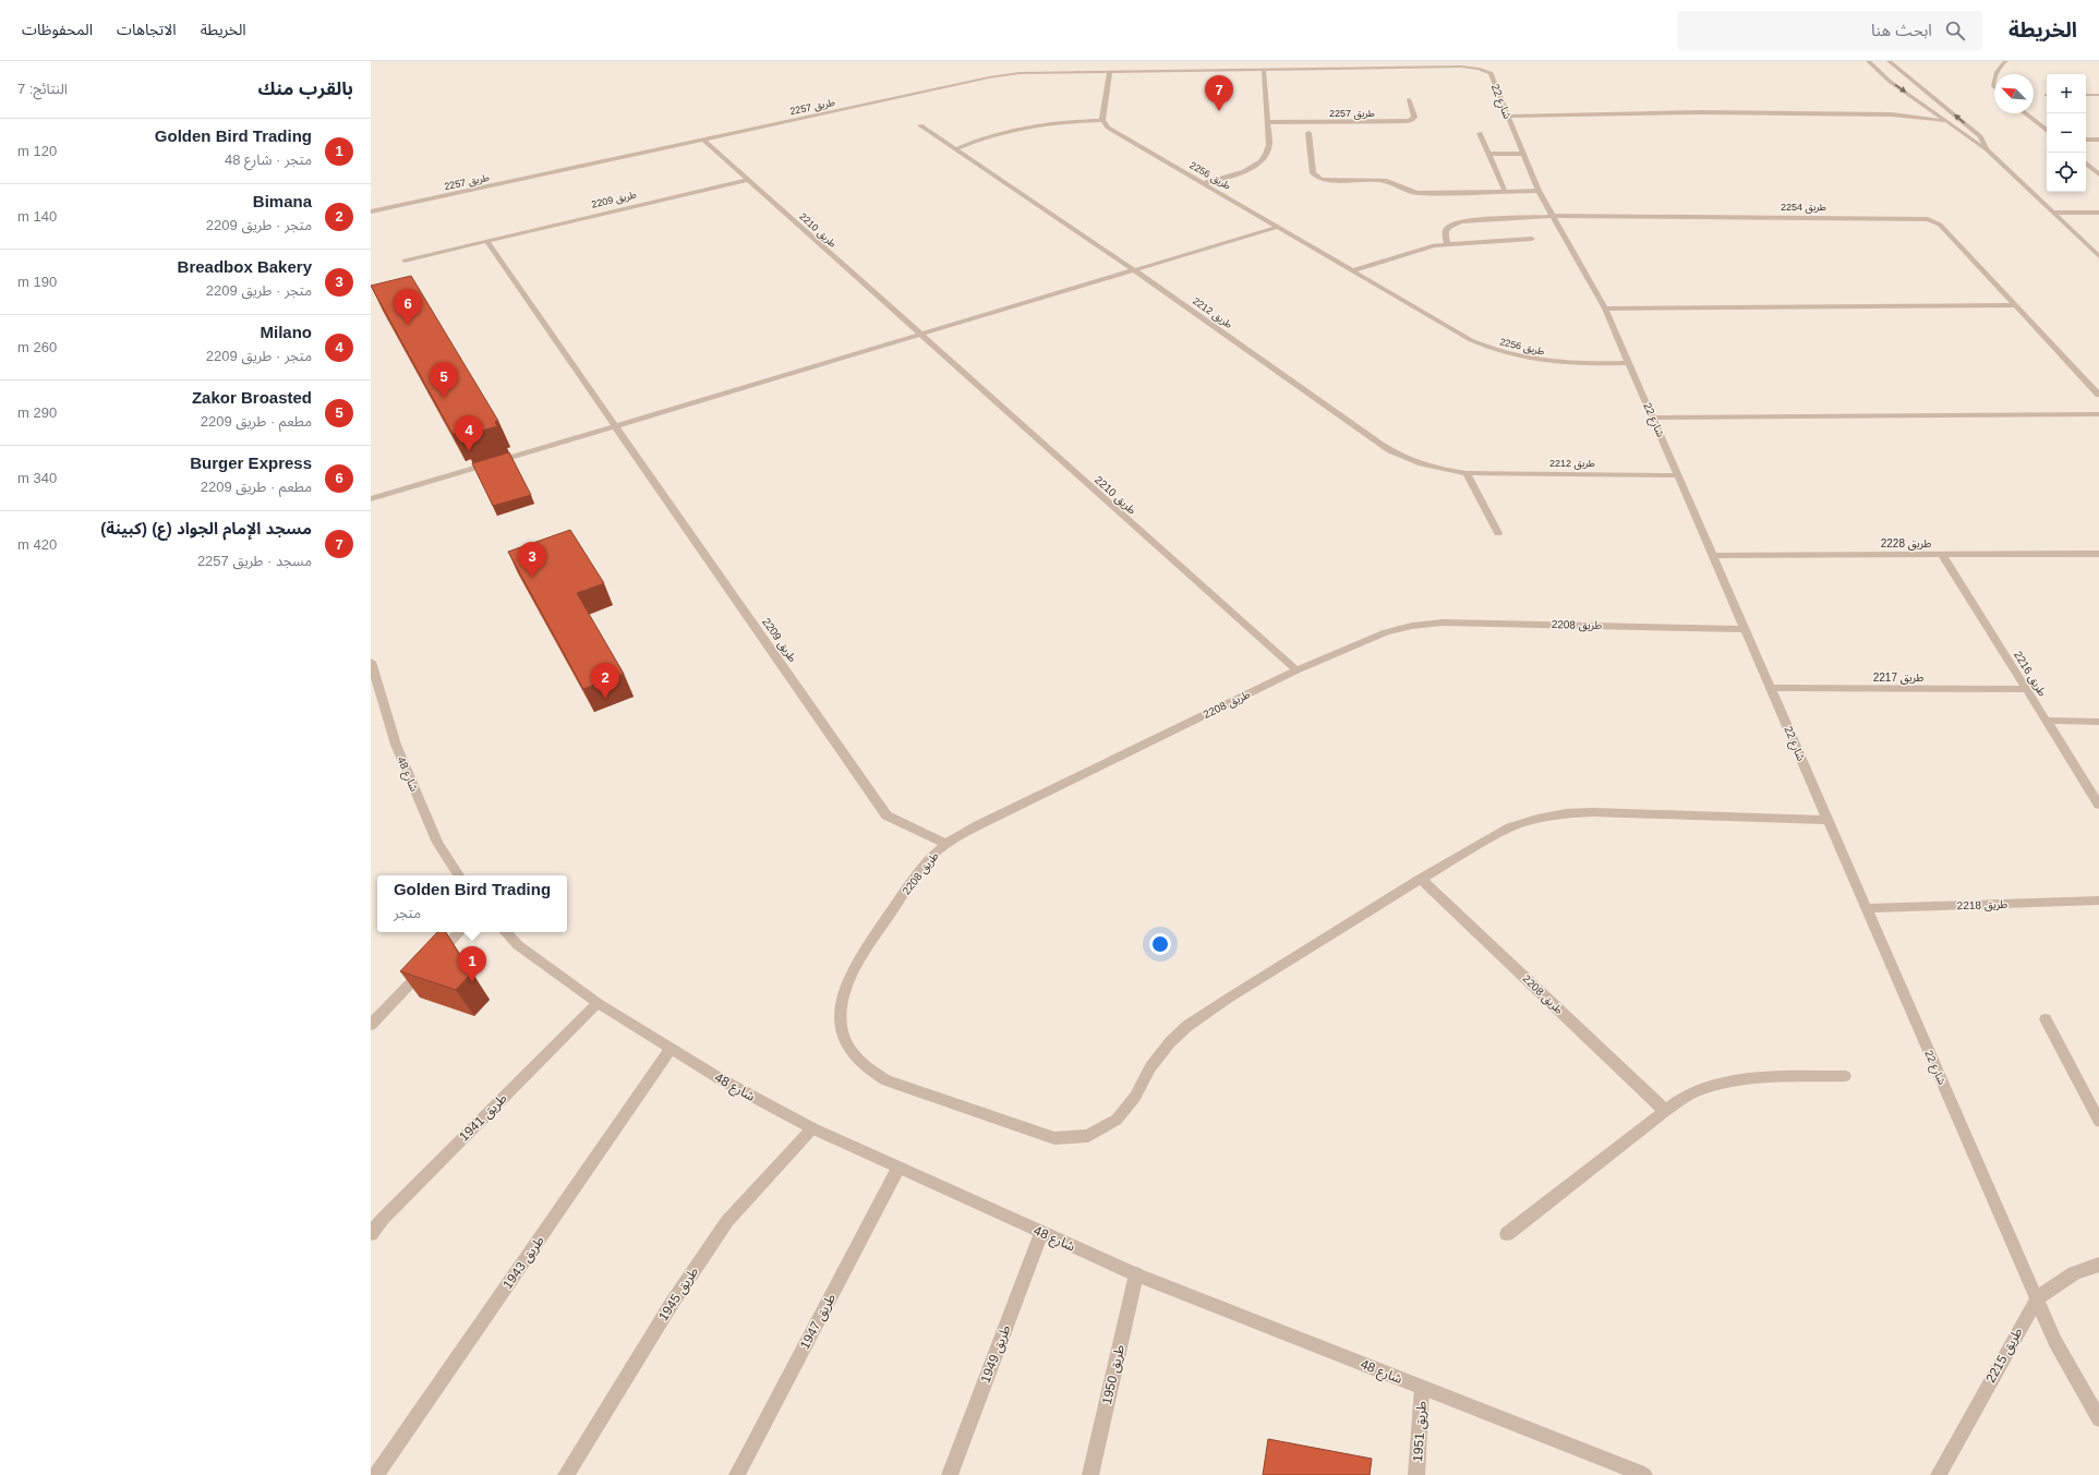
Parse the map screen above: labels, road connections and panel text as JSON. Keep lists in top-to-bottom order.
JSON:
{
  "streets": {
    "street": [
      "شارع 22",
      "طريق 2257",
      "طريق 2256",
      "طريق 2209",
      "طريق 2254",
      "طريق 2210",
      "طريق 2212",
      "طريق 2228",
      "طريق 2208",
      "طريق 2216",
      "طريق 2217",
      "شارع 48",
      "طريق 2218",
      "طريق 1941",
      "طريق 1943",
      "طريق 1945",
      "طريق 1947",
      "طريق 1949",
      "طريق 2215",
      "طريق 1950",
      "طريق 1951"
    ]
  },
  "crossings": [
    ["شارع 22", "طريق 2257"],
    ["شارع 22", "طريق 2256"],
    ["شارع 22", "طريق 2254"],
    ["شارع 22", "طريق 2212"],
    ["شارع 22", "طريق 2228"],
    ["شارع 22", "طريق 2208"],
    ["شارع 22", "طريق 2217"],
    ["شارع 22", "طريق 2218"],
    ["شارع 22", "طريق 2215"],
    ["طريق 2257", "طريق 2210"],
    ["طريق 2209", "طريق 2210"],
    ["طريق 2209", "طريق 2208"],
    ["طريق 2210", "طريق 2208"],
    ["طريق 2228", "طريق 2216"],
    ["طريق 2216", "طريق 2217"],
    ["شارع 48", "طريق 1941"],
    ["شارع 48", "طريق 1943"],
    ["شارع 48", "طريق 1945"],
    ["شارع 48", "طريق 1947"],
    ["شارع 48", "طريق 1949"],
    ["شارع 48", "طريق 1950"],
    ["شارع 48", "طريق 1951"]
  ],
  "north": "top left",
  "page": {
    "header": "الخريطة",
    "search": "ابحث هنا",
    "nav": ["الخريطة", "الاتجاهات", "المحفوظات"],
    "heading": ["بالقرب منك", "النتائج: 7"],
    "map_buttons": ["+", "−"],
    "pins": [
      "7",
      "6",
      "5",
      "4",
      "3",
      "2",
      "1"
    ],
    "list": [
      {
        "mark": "1",
        "name": "Golden Bird Trading",
        "note": "متجر · شارع 48",
        "value": "120 m"
      },
      {
        "mark": "2",
        "name": "Bimana",
        "note": "متجر · طريق 2209",
        "value": "140 m"
      },
      {
        "mark": "3",
        "name": "Breadbox Bakery",
        "note": "متجر · طريق 2209",
        "value": "190 m"
      },
      {
        "mark": "4",
        "name": "Milano",
        "note": "متجر · طريق 2209",
        "value": "260 m"
      },
      {
        "mark": "5",
        "name": "Zakor Broasted",
        "note": "مطعم · طريق 2209",
        "value": "290 m"
      },
      {
        "mark": "6",
        "name": "Burger Express",
        "note": "مطعم · طريق 2209",
        "value": "340 m"
      },
      {
        "mark": "7",
        "name": "مسجد الإمام الجواد (ع) (كبينة)",
        "note": "مسجد · طريق 2257",
        "value": "420 m"
      }
    ],
    "popup": ["Golden Bird Trading", "متجر"]
  }
}
